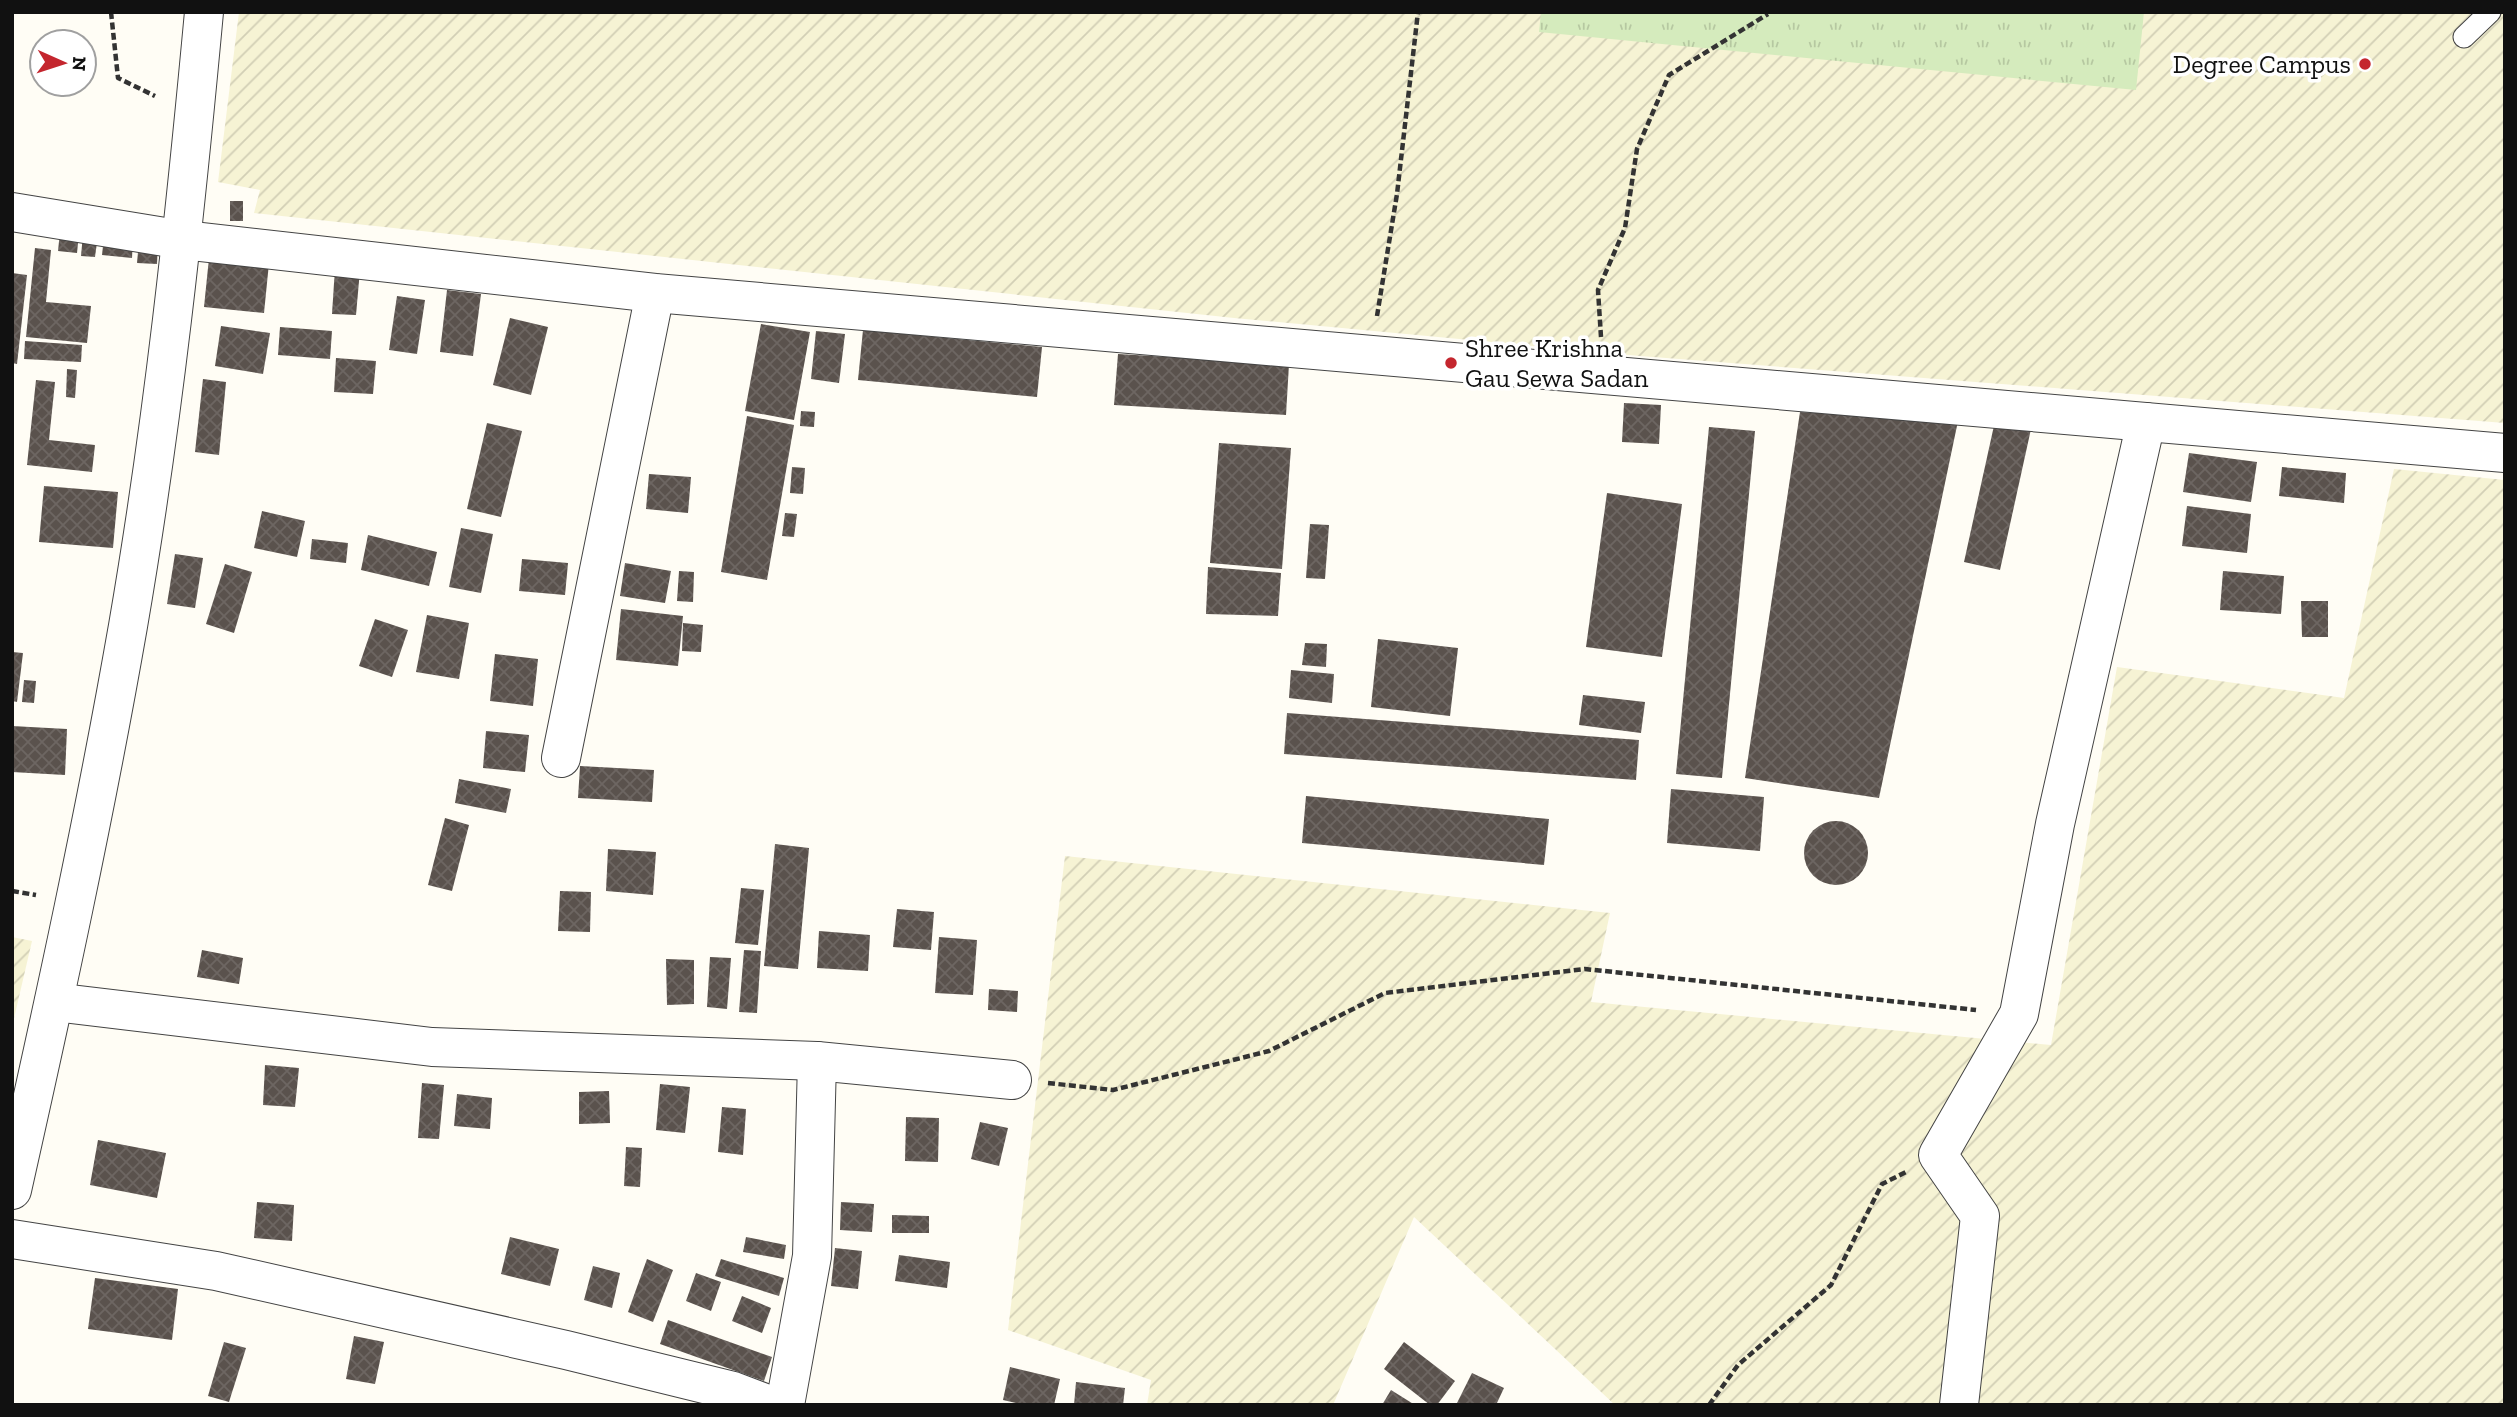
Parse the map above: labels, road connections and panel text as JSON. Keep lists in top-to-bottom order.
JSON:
{
  "places": ["Degree Campus", "Shree Krishna Gau Sewa Sadan"],
  "north": "right"
}
